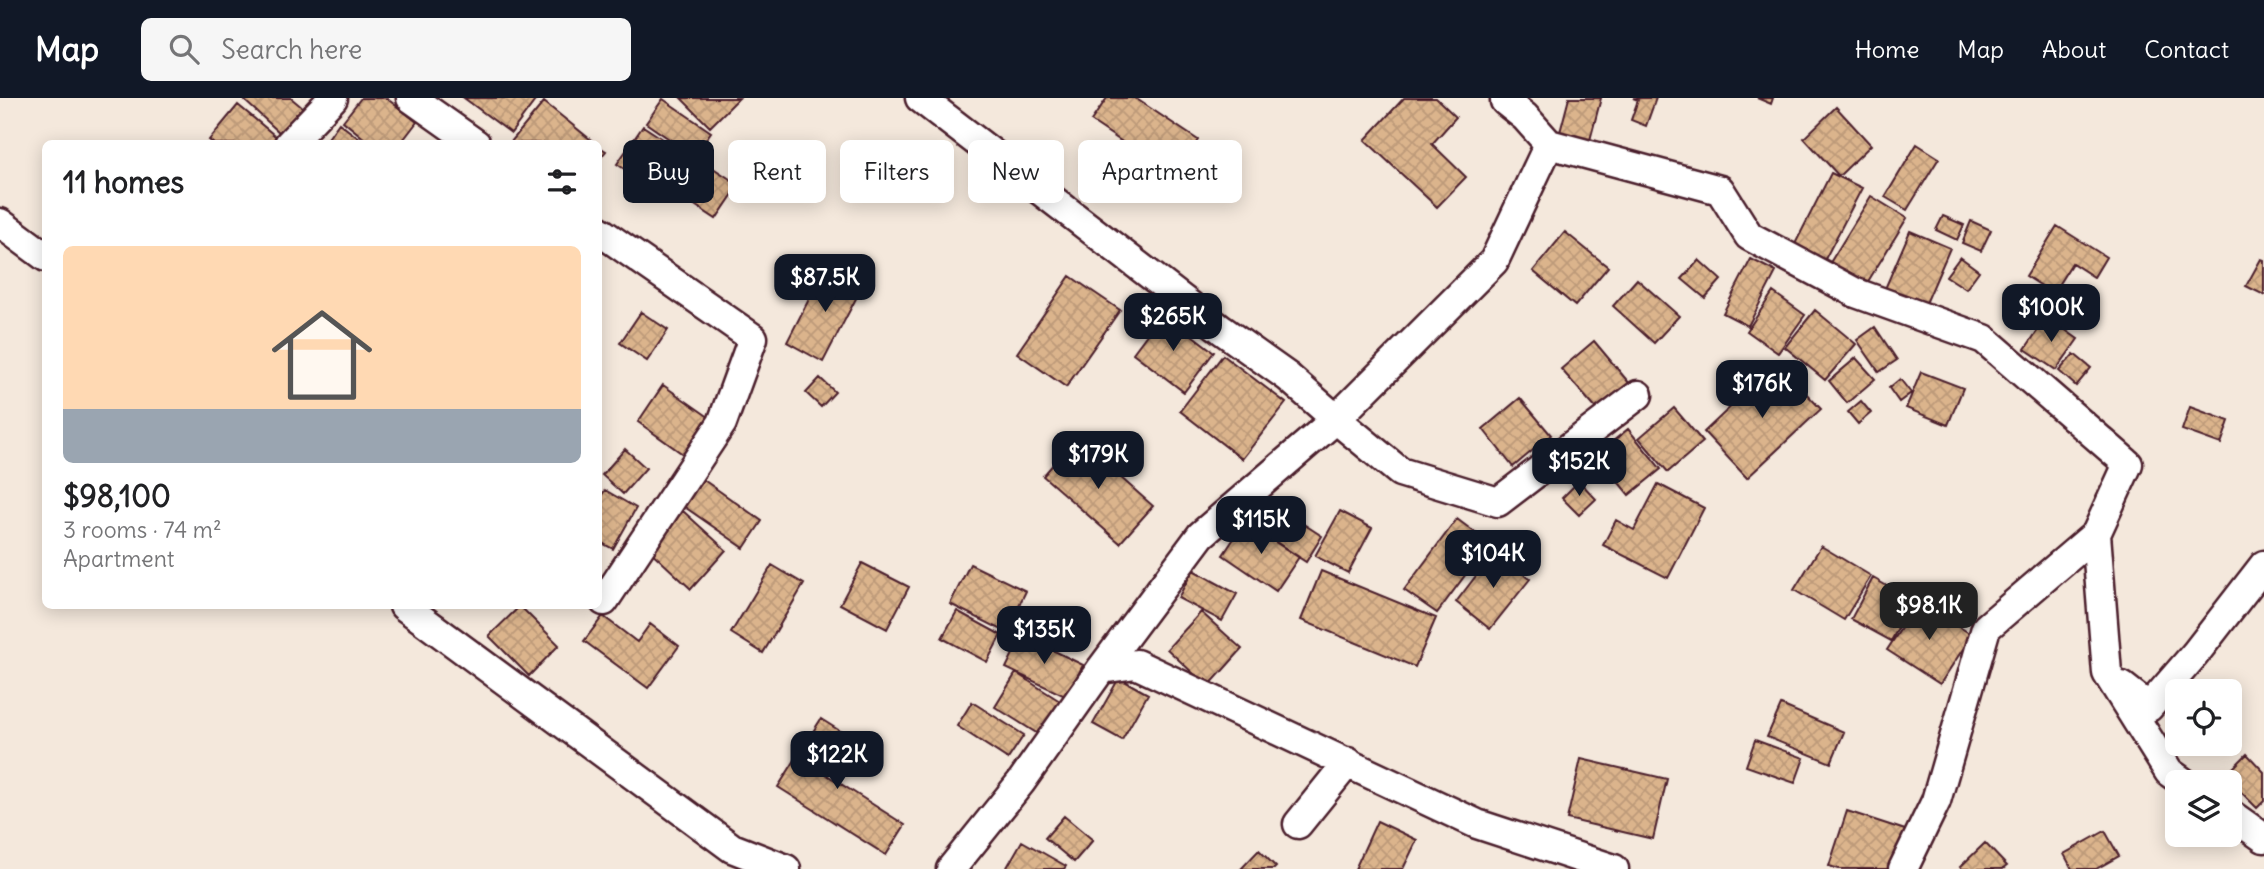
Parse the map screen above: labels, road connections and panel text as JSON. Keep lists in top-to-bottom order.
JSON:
{
  "page": {
    "header": "Map",
    "search": "Search here",
    "nav": [
      "Home",
      "Map",
      "About",
      "Contact"
    ],
    "chip": [
      "Buy",
      "Rent",
      "Filters",
      "New",
      "Apartment"
    ],
    "heading": "11 homes",
    "list": [
      {
        "name": "$98,100",
        "note": "3 rooms · 74 m² · Apartment"
      }
    ],
    "price": [
      "$87.5K",
      "$100K",
      "$265K",
      "$176K",
      "$179K",
      "$152K",
      "$115K",
      "$104K",
      "$98.1K",
      "$135K",
      "$122K"
    ]
  }
}
